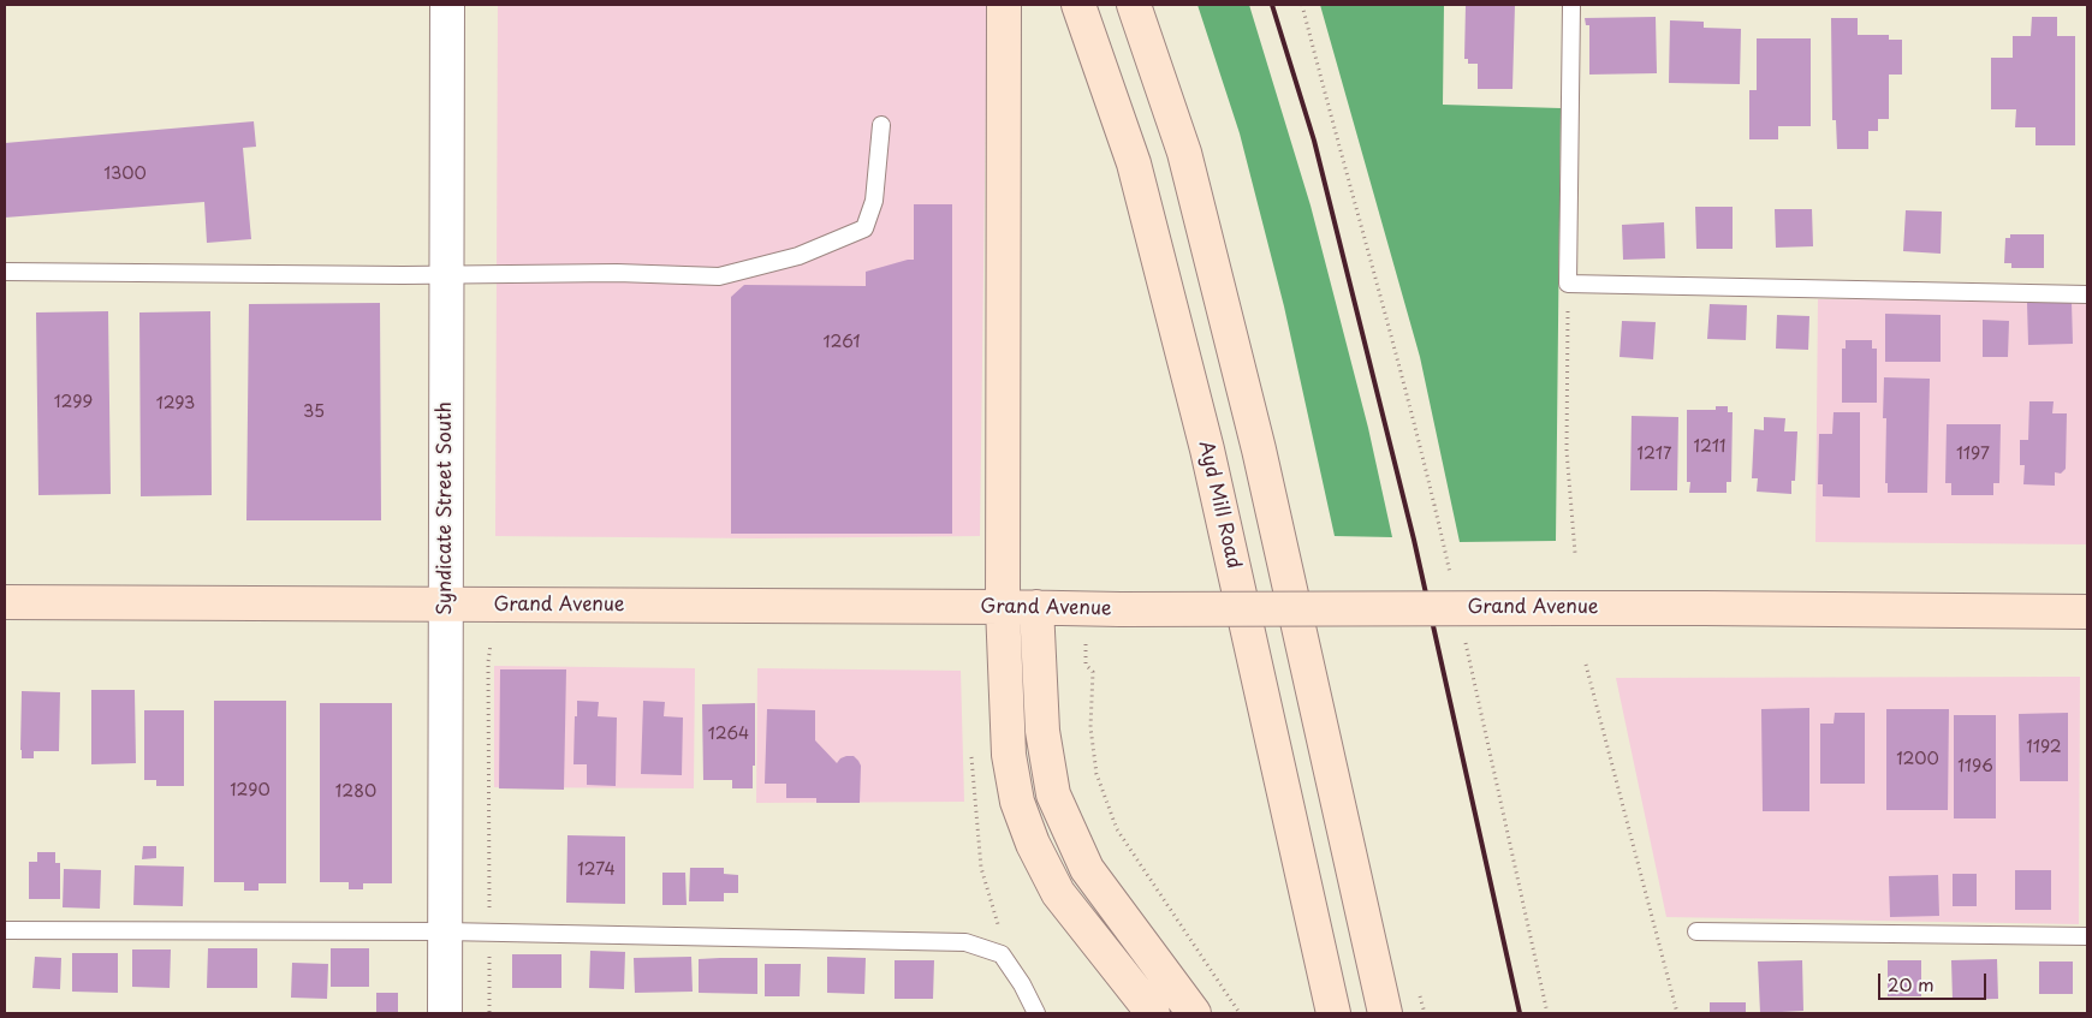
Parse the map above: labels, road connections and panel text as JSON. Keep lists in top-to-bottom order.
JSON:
{
  "streets": {
    "main road": ["Ayd Mill Road", "Grand Avenue"],
    "street": ["Syndicate Street South"]
  },
  "crossings": [
    ["Syndicate Street South", "Grand Avenue"]
  ],
  "house_numbers": [
    "1300",
    "1261",
    "1299",
    "1293",
    "35",
    "1211",
    "1217",
    "1197",
    "1264",
    "1192",
    "1200",
    "1196",
    "1290",
    "1280",
    "1274"
  ],
  "scale_bar": "20 m"
}
